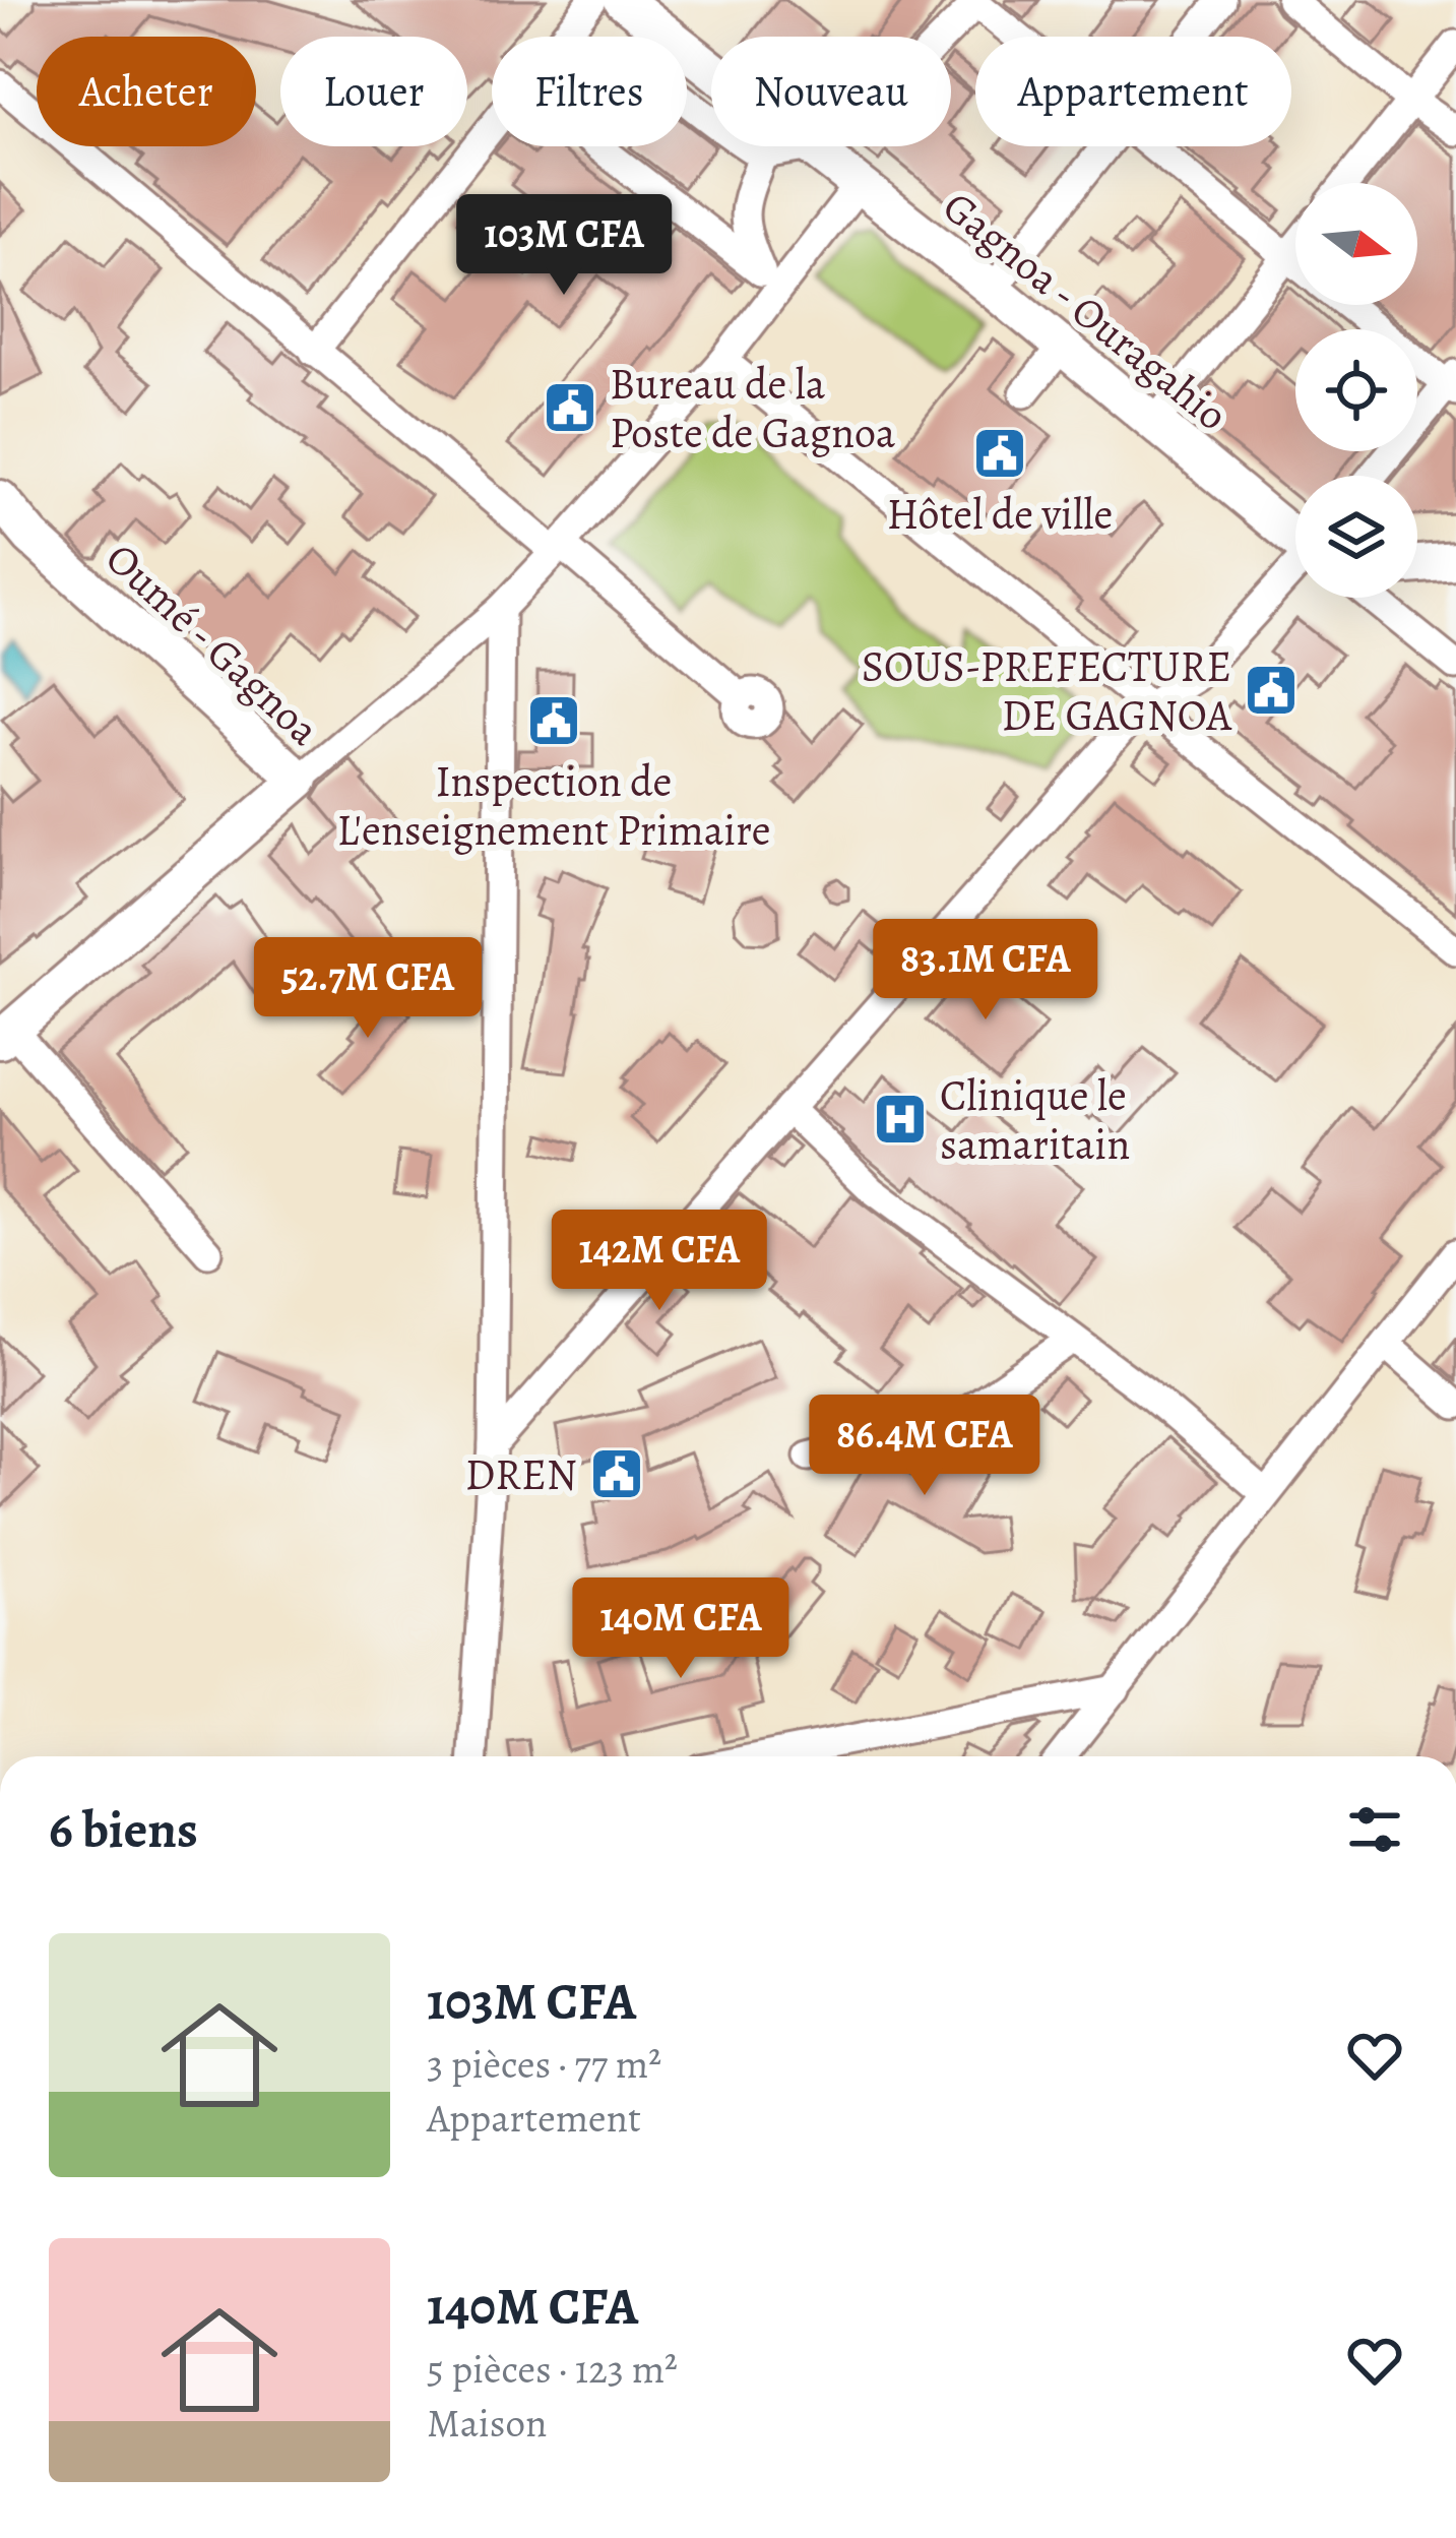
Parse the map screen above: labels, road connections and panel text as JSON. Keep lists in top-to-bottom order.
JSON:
{
  "streets": {
    "main road": ["Gagnoa - Ouragahio", "Oumé - Gagnoa"]
  },
  "places": {
    "public building": [
      "Bureau de la Poste de Gagnoa",
      "Hôtel de ville",
      "SOUS-PREFECTURE DE GAGNOA",
      "Inspection de L'enseignement Primaire",
      "DREN"
    ],
    "hospital": ["Clinique le samaritain"]
  },
  "north": "right",
  "page": {
    "chip": [
      "Acheter",
      "Louer",
      "Filtres",
      "Nouveau",
      "Appartement"
    ],
    "price": [
      "103M CFA",
      "83.1M CFA",
      "52.7M CFA",
      "142M CFA",
      "86.4M CFA",
      "140M CFA"
    ],
    "heading": "6 biens",
    "list": [
      {
        "name": "103M CFA",
        "note": "3 pièces · 77 m² · Appartement"
      },
      {
        "name": "140M CFA",
        "note": "5 pièces · 123 m² · Maison"
      }
    ]
  }
}
